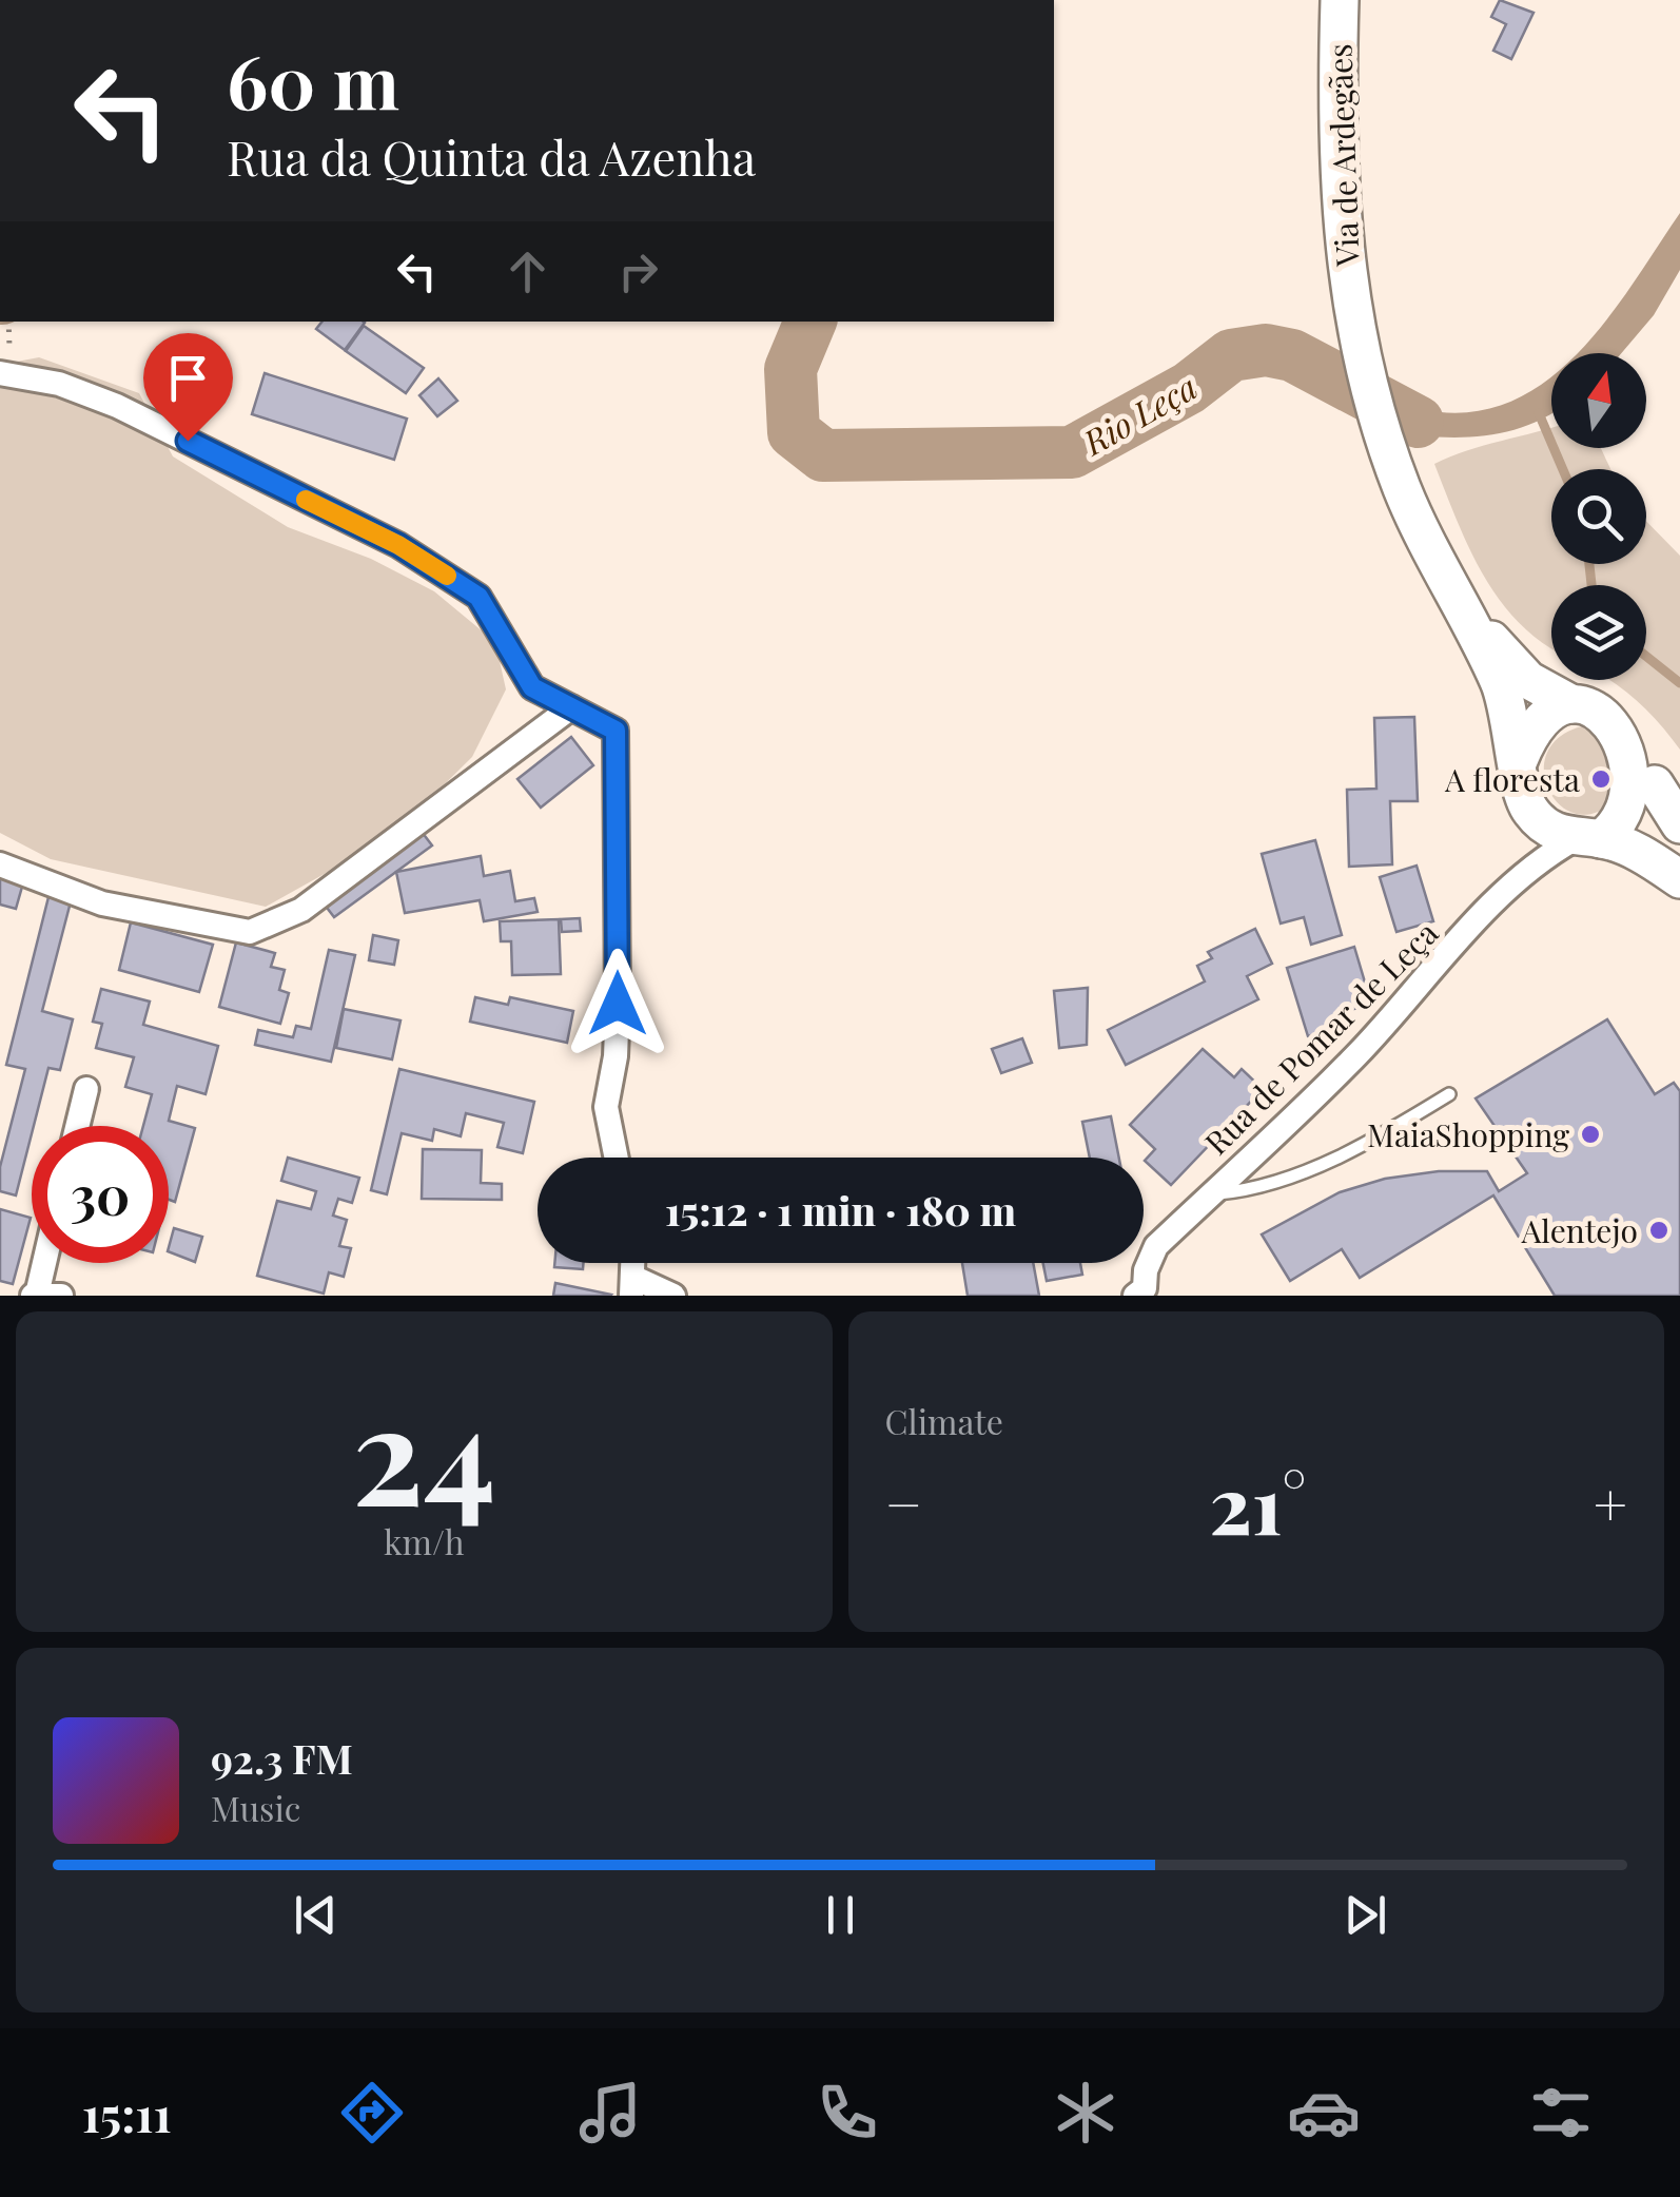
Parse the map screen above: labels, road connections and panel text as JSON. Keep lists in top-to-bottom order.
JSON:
{
  "streets": {
    "main road": ["Via de Ardegães"],
    "street": ["Rua de Pomar de Leça"]
  },
  "crossings": [
    ["Via de Ardegães", "Rua de Pomar de Leça"]
  ],
  "water": ["Rio Leça"],
  "places": ["A floresta", "MaiaShopping", "Alentejo"],
  "north": "top",
  "page": {
    "turn": ["60 m", "Rua da Quinta da Azenha"],
    "limit": "30",
    "trip": "15:12 · 1 min · 180 m",
    "tile": [
      ["24", "km/h"],
      "Climate"
    ],
    "heat": ["−", "21°", "+"],
    "song": ["92.3 FM", "Music"],
    "tabs": "15:11"
  }
}
